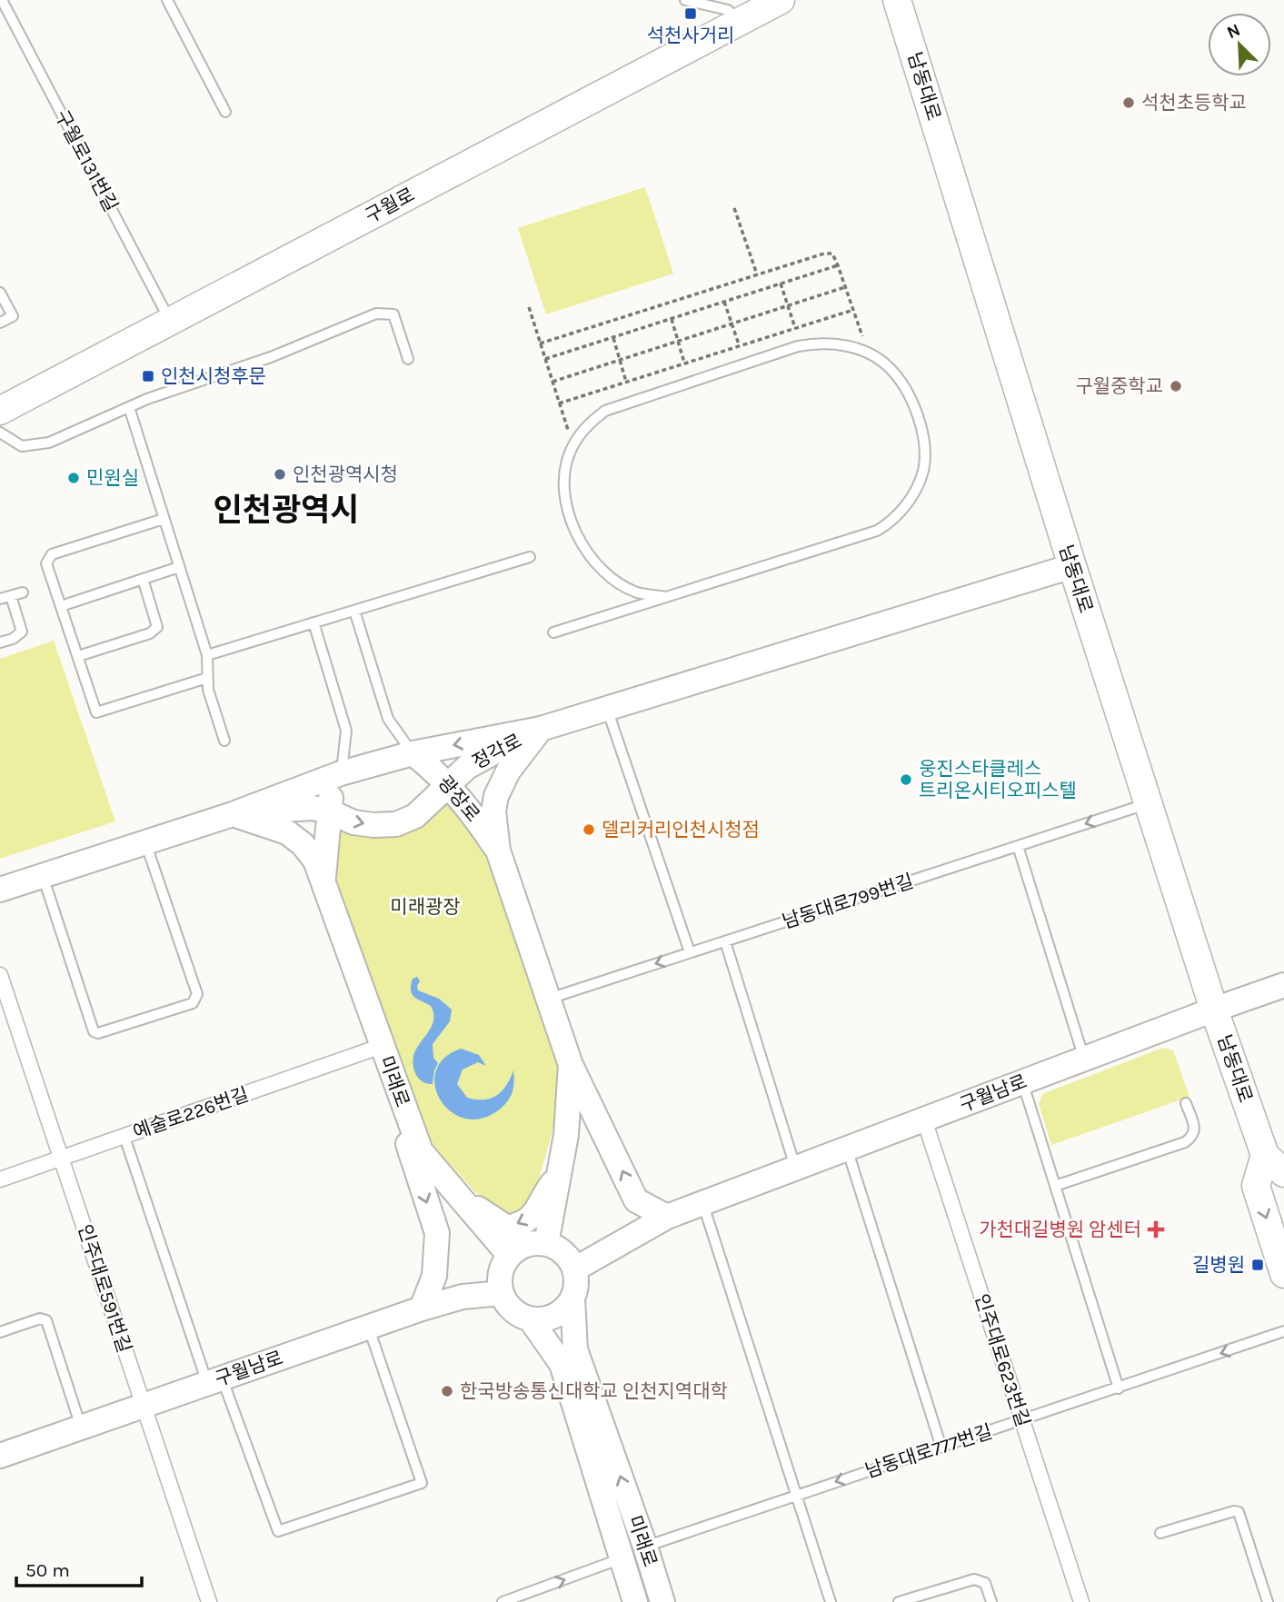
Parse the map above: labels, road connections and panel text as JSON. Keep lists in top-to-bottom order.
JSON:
{
  "streets": {
    "main road": ["남동대로", "구월로"],
    "street": [
      "정각로",
      "광장로",
      "미래로",
      "구월남로",
      "예술로226번길",
      "인주대로591번길",
      "인주대로623번길"
    ],
    "lane": ["구월로131번길", "남동대로799번길", "남동대로777번길"]
  },
  "crossings": [
    ["남동대로", "남동대로799번길"],
    ["남동대로", "구월남로"],
    ["구월로131번길", "구월로"],
    ["정각로", "광장로"],
    ["정각로", "미래로"],
    ["미래로", "구월남로"],
    ["미래로", "예술로226번길"],
    ["미래로", "남동대로777번길"],
    ["구월남로", "인주대로591번길"],
    ["구월남로", "인주대로623번길"],
    ["예술로226번길", "인주대로591번길"],
    ["인주대로623번길", "남동대로777번길"]
  ],
  "one_way": ["남동대로799번길", "남동대로777번길"],
  "districts": ["인천광역시"],
  "parks": ["미래광장"],
  "places": {
    "transit": ["석천사거리", "인천시청후문", "길병원"],
    "other": [
      "석천초등학교",
      "구월중학교",
      "인천광역시청",
      "민원실",
      "웅진스타클레스 트리온시티오피스텔",
      "델리커리인천시청점",
      "한국방송통신대학교 인천지역대학"
    ],
    "health": ["가천대길병원 암센터"]
  },
  "scale_bar": "50 m",
  "north": "top left"
}
